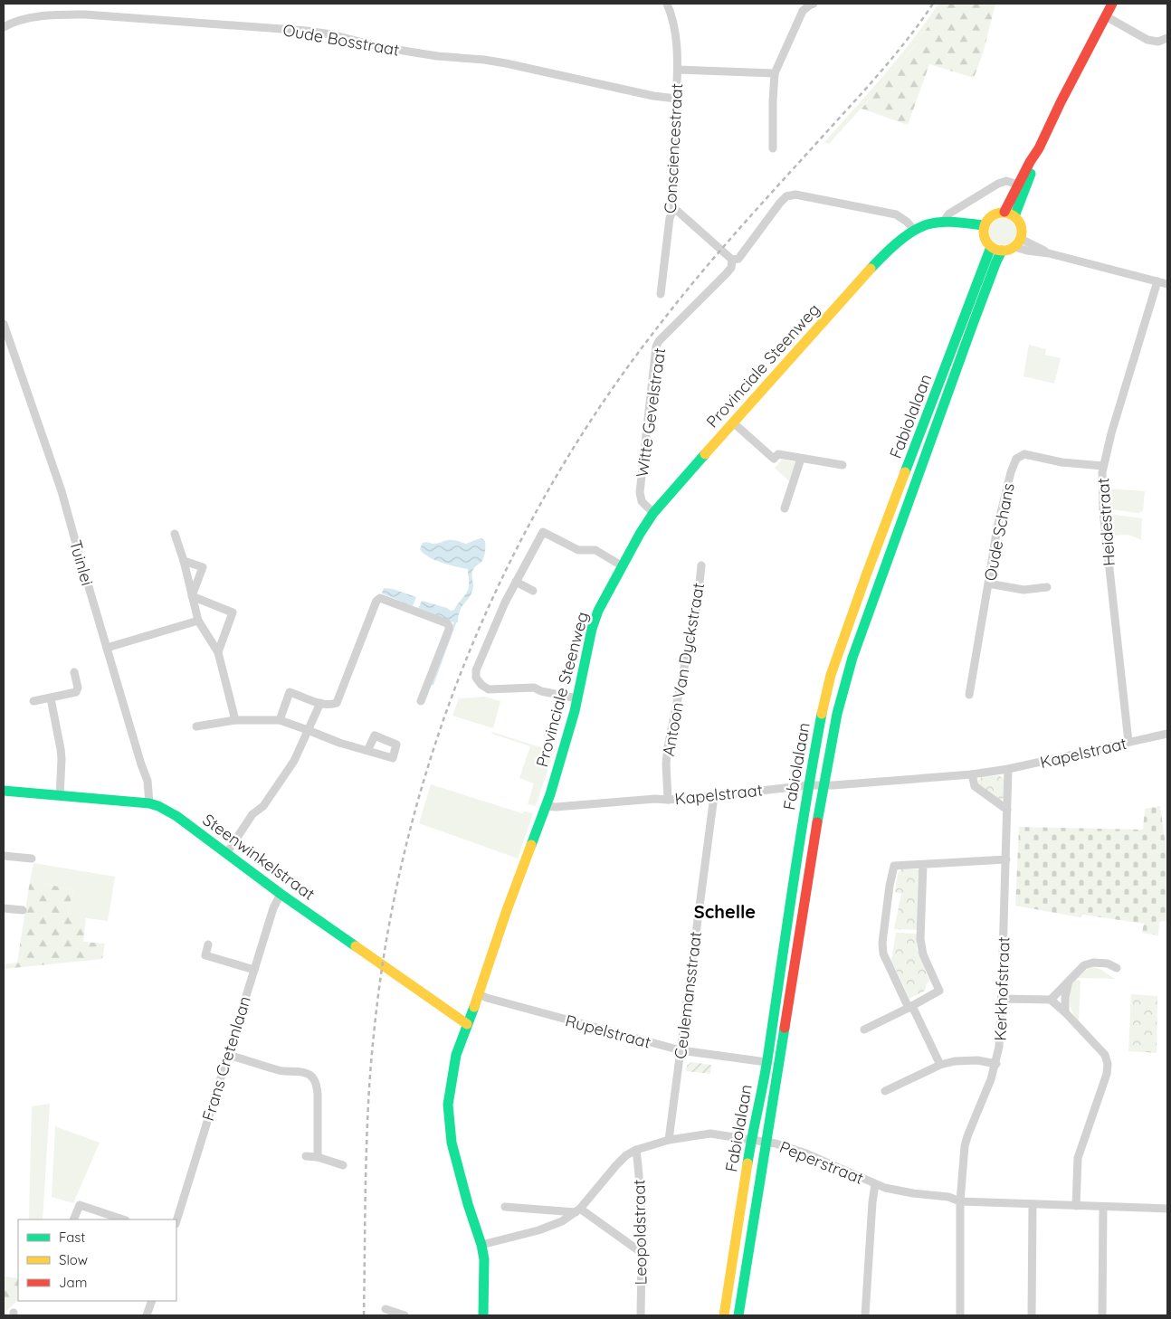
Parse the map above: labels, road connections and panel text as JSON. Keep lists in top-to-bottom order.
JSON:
{
  "streets": {
    "main road": ["Provinciale Steenweg", "Fabiolalaan", "Steenwinkelstraat"],
    "street": [
      "Oude Bosstraat",
      "Consciencestraat",
      "Witte Gevelstraat",
      "Heidestraat",
      "Oude Schans",
      "Tuinlei",
      "Antoon Van Dyckstraat",
      "Kapelstraat",
      "Kerkhofstraat",
      "Ceulemansstraat",
      "Rupelstraat",
      "Frans Cretenlaan",
      "Peperstraat",
      "Leopoldstraat"
    ]
  },
  "crossings": [
    ["Oude Bosstraat", "Consciencestraat"],
    ["Provinciale Steenweg", "Witte Gevelstraat"],
    ["Provinciale Steenweg", "Kapelstraat"],
    ["Provinciale Steenweg", "Steenwinkelstraat"],
    ["Provinciale Steenweg", "Rupelstraat"],
    ["Provinciale Steenweg", "Peperstraat"],
    ["Fabiolalaan", "Kapelstraat"],
    ["Fabiolalaan", "Rupelstraat"],
    ["Fabiolalaan", "Peperstraat"],
    ["Heidestraat", "Oude Schans"],
    ["Heidestraat", "Kapelstraat"],
    ["Tuinlei", "Steenwinkelstraat"],
    ["Antoon Van Dyckstraat", "Kapelstraat"],
    ["Kapelstraat", "Kerkhofstraat"],
    ["Kapelstraat", "Ceulemansstraat"],
    ["Steenwinkelstraat", "Frans Cretenlaan"],
    ["Kerkhofstraat", "Peperstraat"],
    ["Ceulemansstraat", "Rupelstraat"],
    ["Ceulemansstraat", "Peperstraat"],
    ["Peperstraat", "Leopoldstraat"]
  ],
  "districts": ["Schelle"],
  "legend": ["Fast", "Slow", "Jam"]
}
